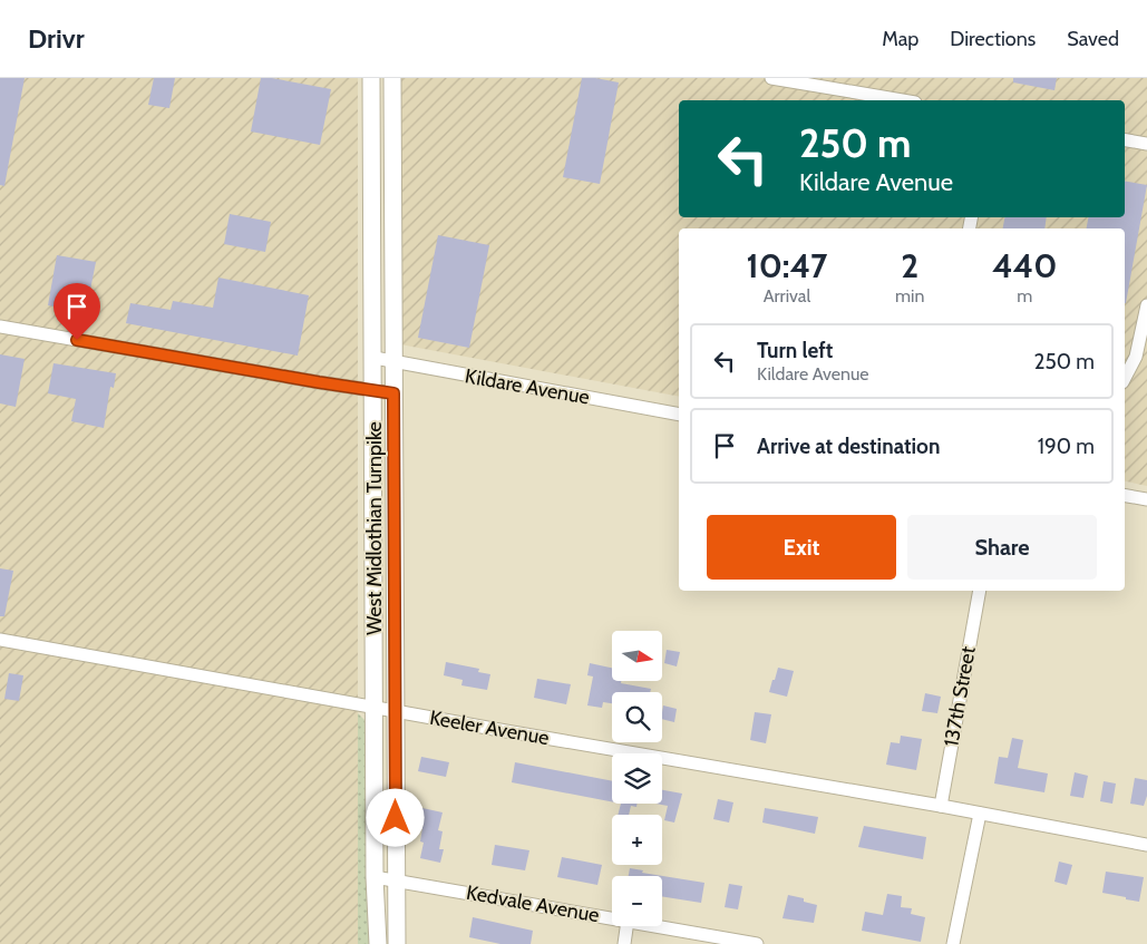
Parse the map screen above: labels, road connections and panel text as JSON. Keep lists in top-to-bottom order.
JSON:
{
  "streets": {
    "main road": ["West Midlothian Turnpike"],
    "street": [
      "Kildare Avenue",
      "137th Street",
      "Keeler Avenue",
      "Kedvale Avenue"
    ]
  },
  "crossings": [
    ["Kildare Avenue", "West Midlothian Turnpike"],
    ["West Midlothian Turnpike", "Keeler Avenue"],
    ["West Midlothian Turnpike", "Kedvale Avenue"],
    ["137th Street", "Keeler Avenue"]
  ],
  "north": "right",
  "page": {
    "header": "Drivr",
    "nav": ["Map", "Directions", "Saved"],
    "turn": ["250 m", "Kildare Avenue"],
    "eta": [
      "10:47",
      "Arrival",
      "2",
      "min",
      "440",
      "m"
    ],
    "list": [
      {
        "name": "Turn left",
        "note": "Kildare Avenue",
        "value": "250 m"
      },
      {
        "name": "Arrive at destination",
        "value": "190 m"
      }
    ],
    "buttons": ["Exit", "Share"],
    "map_buttons": ["+", "−"]
  }
}
